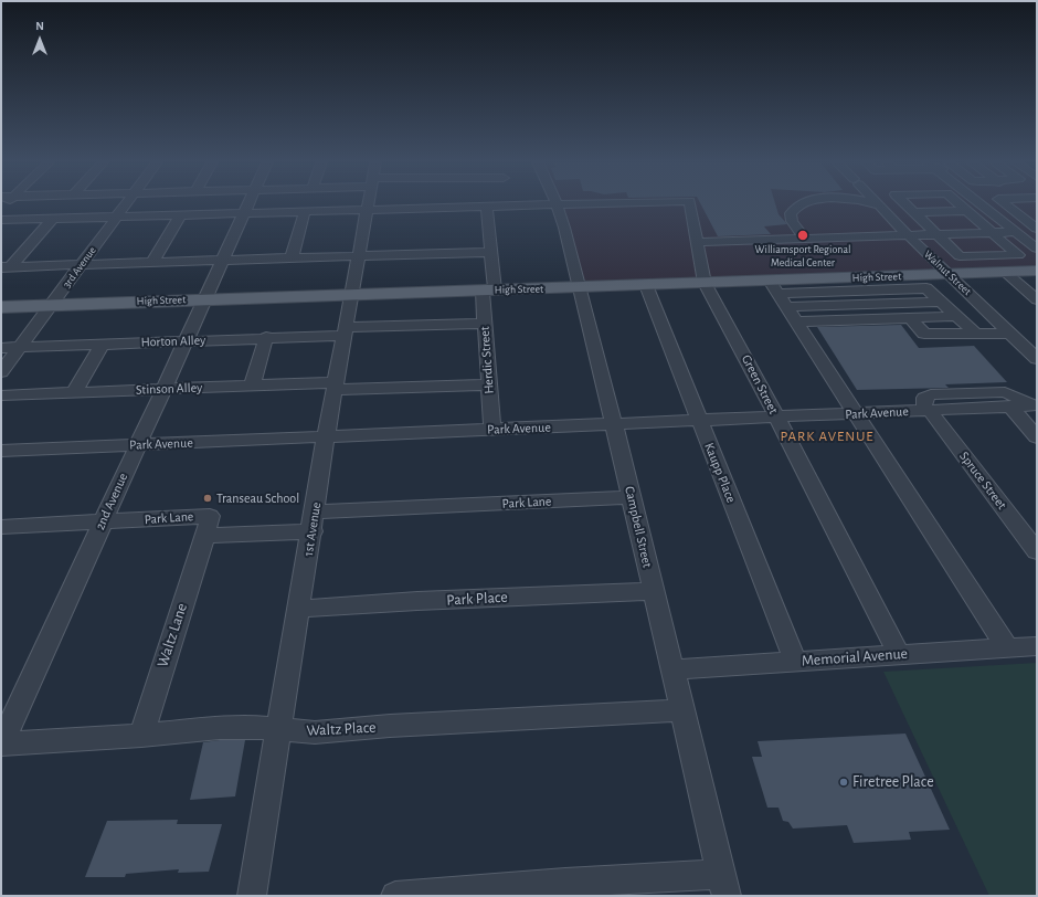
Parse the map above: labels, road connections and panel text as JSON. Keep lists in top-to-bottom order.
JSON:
{
  "streets": {
    "main road": ["High Street"],
    "street": [
      "3rd Avenue",
      "Walnut Street",
      "Horton Alley",
      "Herdic Street",
      "Green Street",
      "Stinson Alley",
      "Park Avenue",
      "Kaupp Place",
      "Spruce Street",
      "2nd Avenue",
      "Park Lane",
      "Campbell Street",
      "1st Avenue",
      "Park Place",
      "Waltz Lane",
      "Memorial Avenue",
      "Waltz Place"
    ]
  },
  "crossings": [
    ["3rd Avenue", "High Street"],
    ["3rd Avenue", "Horton Alley"],
    ["Walnut Street", "High Street"],
    ["High Street", "Herdic Street"],
    ["High Street", "Green Street"],
    ["High Street", "Kaupp Place"],
    ["High Street", "2nd Avenue"],
    ["High Street", "Campbell Street"],
    ["High Street", "1st Avenue"],
    ["Horton Alley", "Herdic Street"],
    ["Horton Alley", "2nd Avenue"],
    ["Horton Alley", "1st Avenue"],
    ["Herdic Street", "Stinson Alley"],
    ["Herdic Street", "Park Avenue"],
    ["Green Street", "Park Avenue"],
    ["Green Street", "Campbell Street"],
    ["Green Street", "Memorial Avenue"],
    ["Stinson Alley", "2nd Avenue"],
    ["Stinson Alley", "1st Avenue"],
    ["Park Avenue", "Kaupp Place"],
    ["Park Avenue", "Spruce Street"],
    ["Park Avenue", "2nd Avenue"],
    ["Park Avenue", "Campbell Street"],
    ["Park Avenue", "1st Avenue"],
    ["Kaupp Place", "Memorial Avenue"],
    ["2nd Avenue", "Park Lane"],
    ["2nd Avenue", "Waltz Place"],
    ["Park Lane", "Campbell Street"],
    ["Park Lane", "1st Avenue"],
    ["Park Lane", "Waltz Lane"],
    ["Campbell Street", "Park Place"],
    ["Campbell Street", "Memorial Avenue"],
    ["Campbell Street", "Waltz Place"],
    ["1st Avenue", "Park Place"],
    ["1st Avenue", "Waltz Place"],
    ["Waltz Lane", "Waltz Place"]
  ],
  "districts": ["PARK AVENUE"],
  "places": ["Williamsport Regional Medical Center", "Transeau School", "Firetree Place"],
  "north": "top"
}
